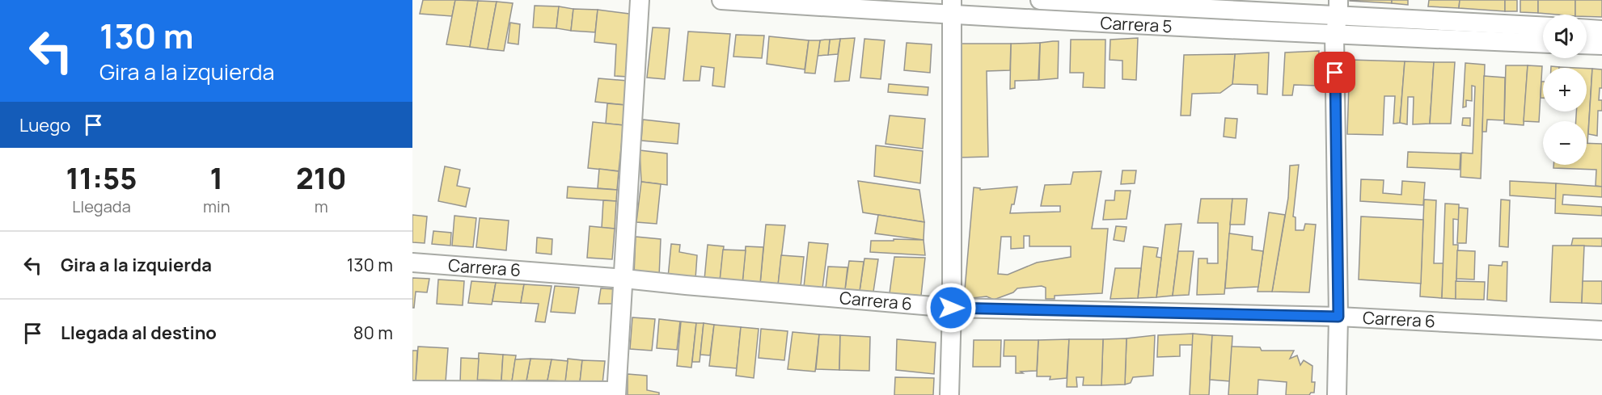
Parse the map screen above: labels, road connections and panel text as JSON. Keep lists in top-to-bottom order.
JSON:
{
  "streets": {
    "street": ["Carrera 5", "Carrera 6"]
  },
  "page": {
    "turn": ["130 m", "Gira a la izquierda"],
    "map_buttons": ["+", "−"],
    "then": "Luego",
    "eta": [
      "11:55",
      "Llegada",
      "1",
      "min",
      "210",
      "m"
    ],
    "list": [
      {
        "name": "Gira a la izquierda",
        "value": "130 m"
      },
      {
        "name": "Llegada al destino",
        "value": "80 m"
      }
    ]
  }
}
